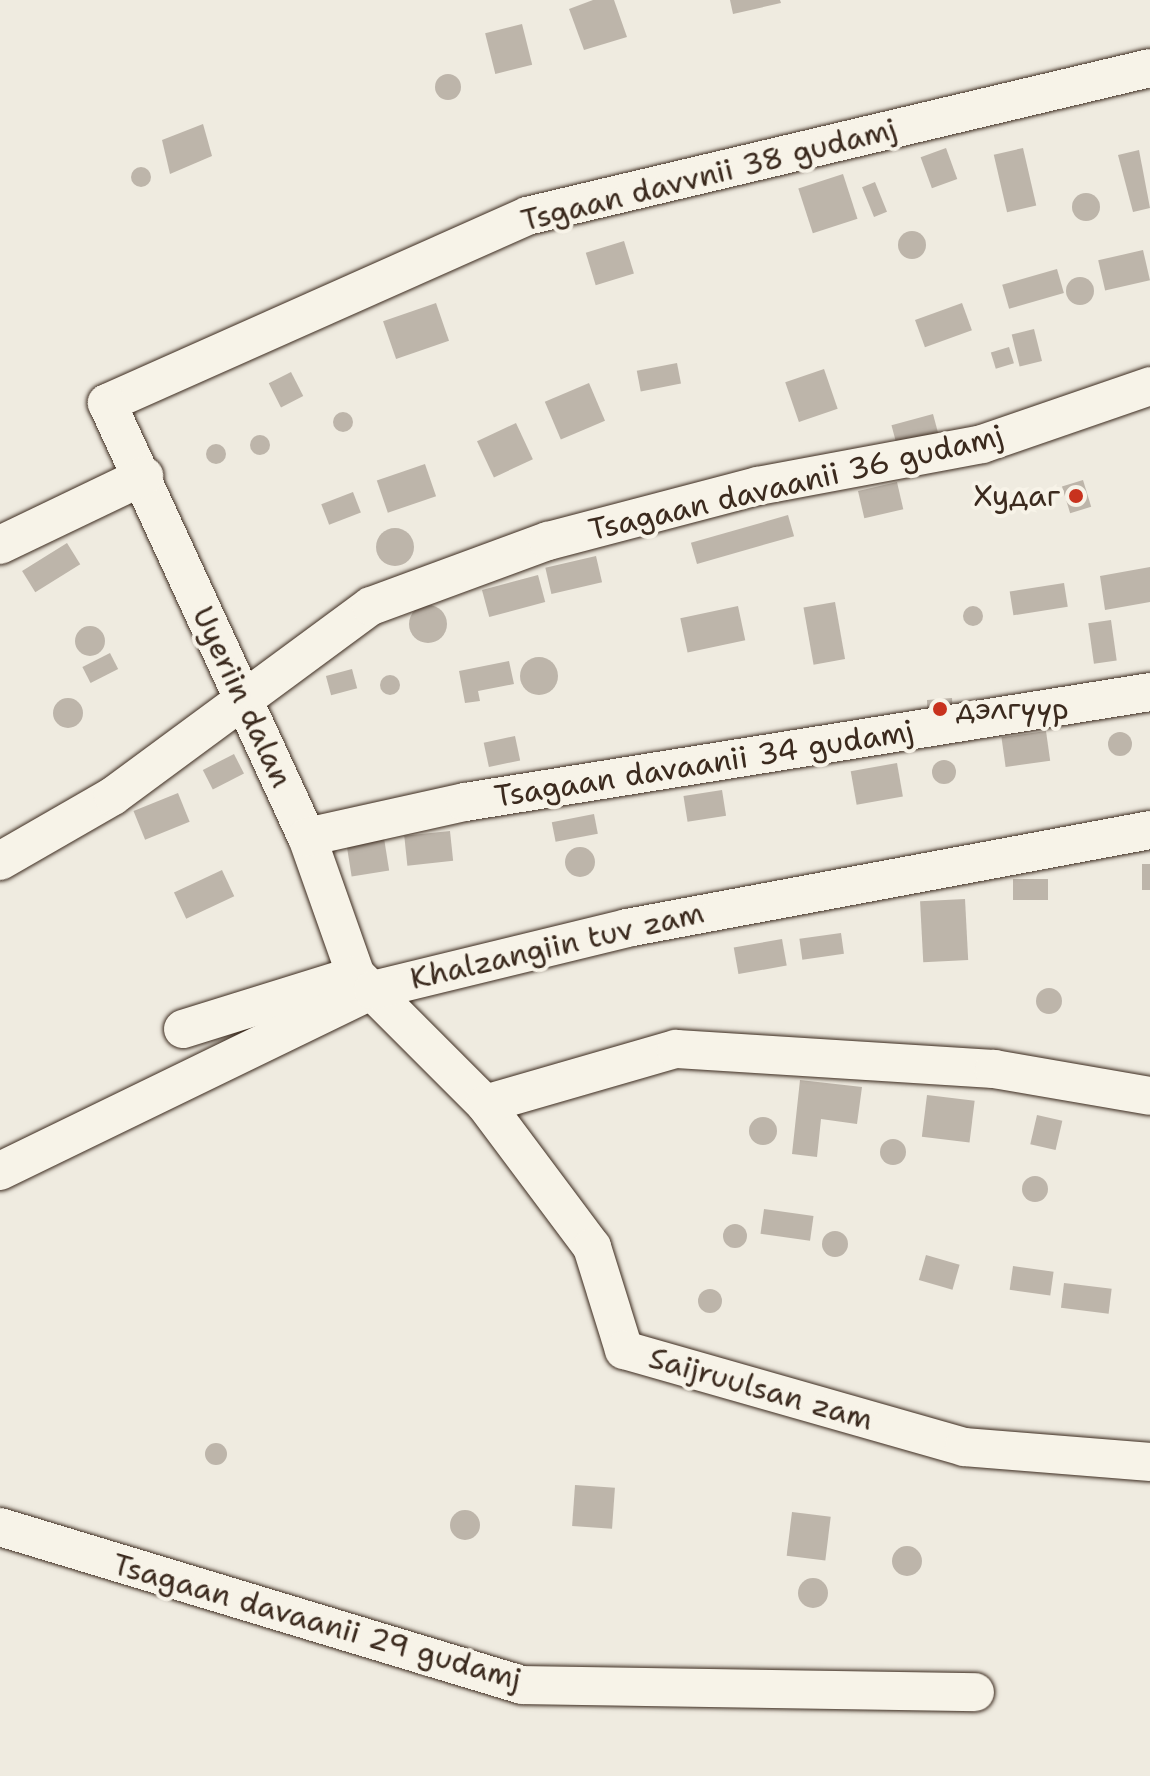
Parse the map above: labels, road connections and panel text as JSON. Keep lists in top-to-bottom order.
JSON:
{
  "streets": {
    "street": [
      "Tsgaan davvnii 38 gudamj",
      "Tsagaan davaanii 36 gudamj",
      "Uyeriin dalan",
      "Tsagaan davaanii 34 gudamj",
      "Khalzangiin tuv zam",
      "Saijruulsan zam",
      "Tsagaan davaanii 29 gudamj"
    ]
  },
  "crossings": [
    ["Tsgaan davvnii 38 gudamj", "Uyeriin dalan"],
    ["Tsagaan davaanii 36 gudamj", "Uyeriin dalan"],
    ["Uyeriin dalan", "Tsagaan davaanii 34 gudamj"],
    ["Uyeriin dalan", "Khalzangiin tuv zam"],
    ["Uyeriin dalan", "Saijruulsan zam"],
    ["Khalzangiin tuv zam", "Saijruulsan zam"]
  ],
  "places": ["Худаг", "дэлгүүр"]
}
